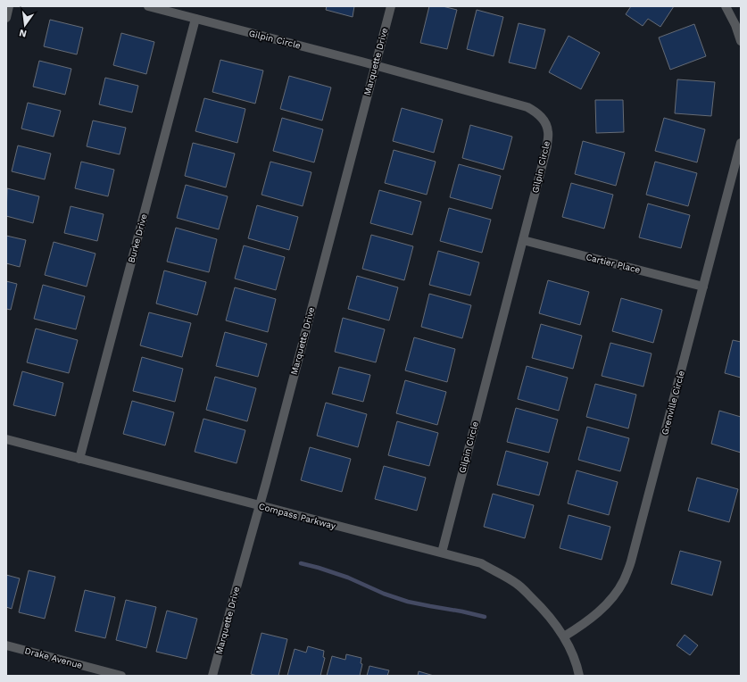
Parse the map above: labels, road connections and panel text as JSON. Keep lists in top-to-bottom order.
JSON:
{
  "streets": {
    "street": [
      "Gilpin Circle",
      "Marquette Drive",
      "Burke Drive",
      "Cartier Place",
      "Grenville Circle",
      "Compass Parkway",
      "Drake Avenue"
    ]
  },
  "crossings": [
    ["Gilpin Circle", "Marquette Drive"],
    ["Gilpin Circle", "Burke Drive"],
    ["Gilpin Circle", "Cartier Place"],
    ["Gilpin Circle", "Compass Parkway"],
    ["Marquette Drive", "Compass Parkway"],
    ["Burke Drive", "Compass Parkway"],
    ["Cartier Place", "Grenville Circle"],
    ["Grenville Circle", "Compass Parkway"]
  ],
  "north": "bottom"
}
